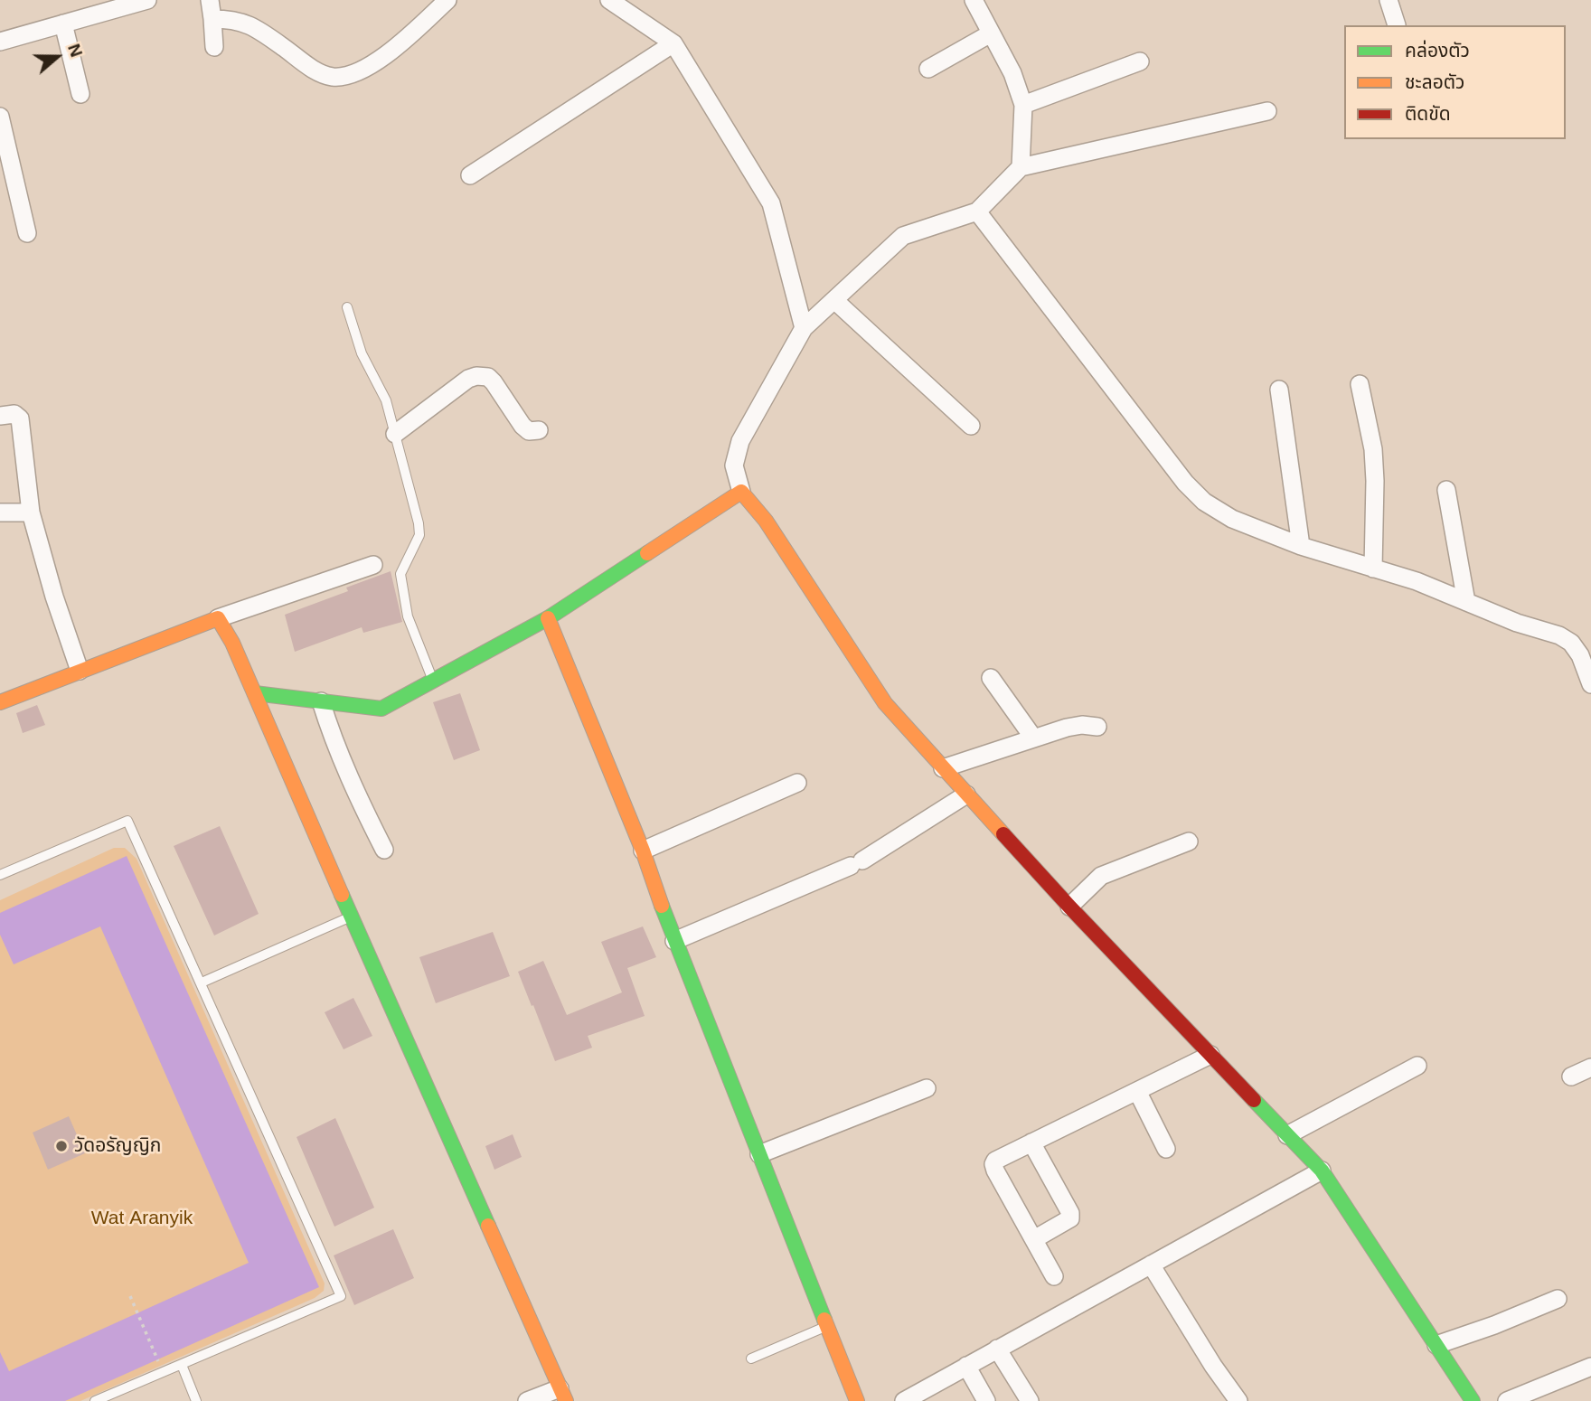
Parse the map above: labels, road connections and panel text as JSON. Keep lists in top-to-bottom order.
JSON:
{
  "parks": ["Wat Aranyik"],
  "places": ["วัดอรัญญิก"],
  "legend": ["คล่องตัว", "ชะลอตัว", "ติดขัด"],
  "north": "right"
}
